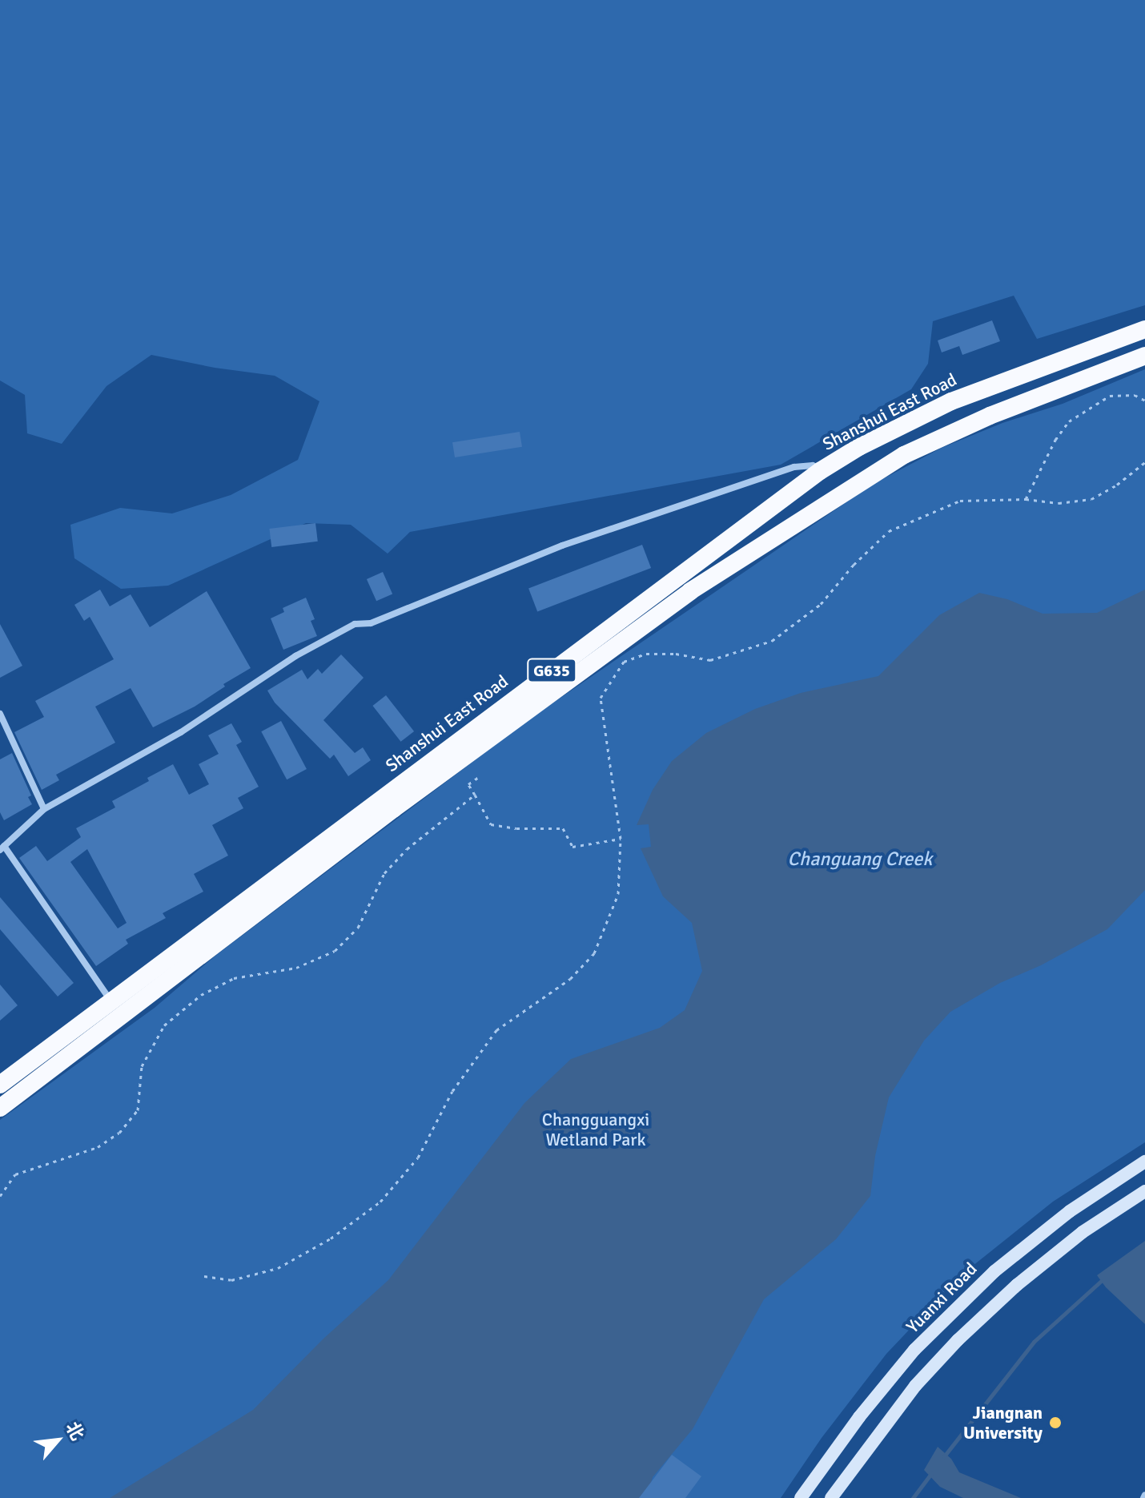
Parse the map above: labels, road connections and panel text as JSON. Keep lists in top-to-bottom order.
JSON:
{
  "streets": {
    "highway": ["Shanshui East Road", "G635"],
    "main road": ["Yuanxi Road"]
  },
  "water": ["Changuang Creek"],
  "parks": ["Changguangxi Wetland Park"],
  "places": ["Jiangnan University"],
  "north": "top right"
}
